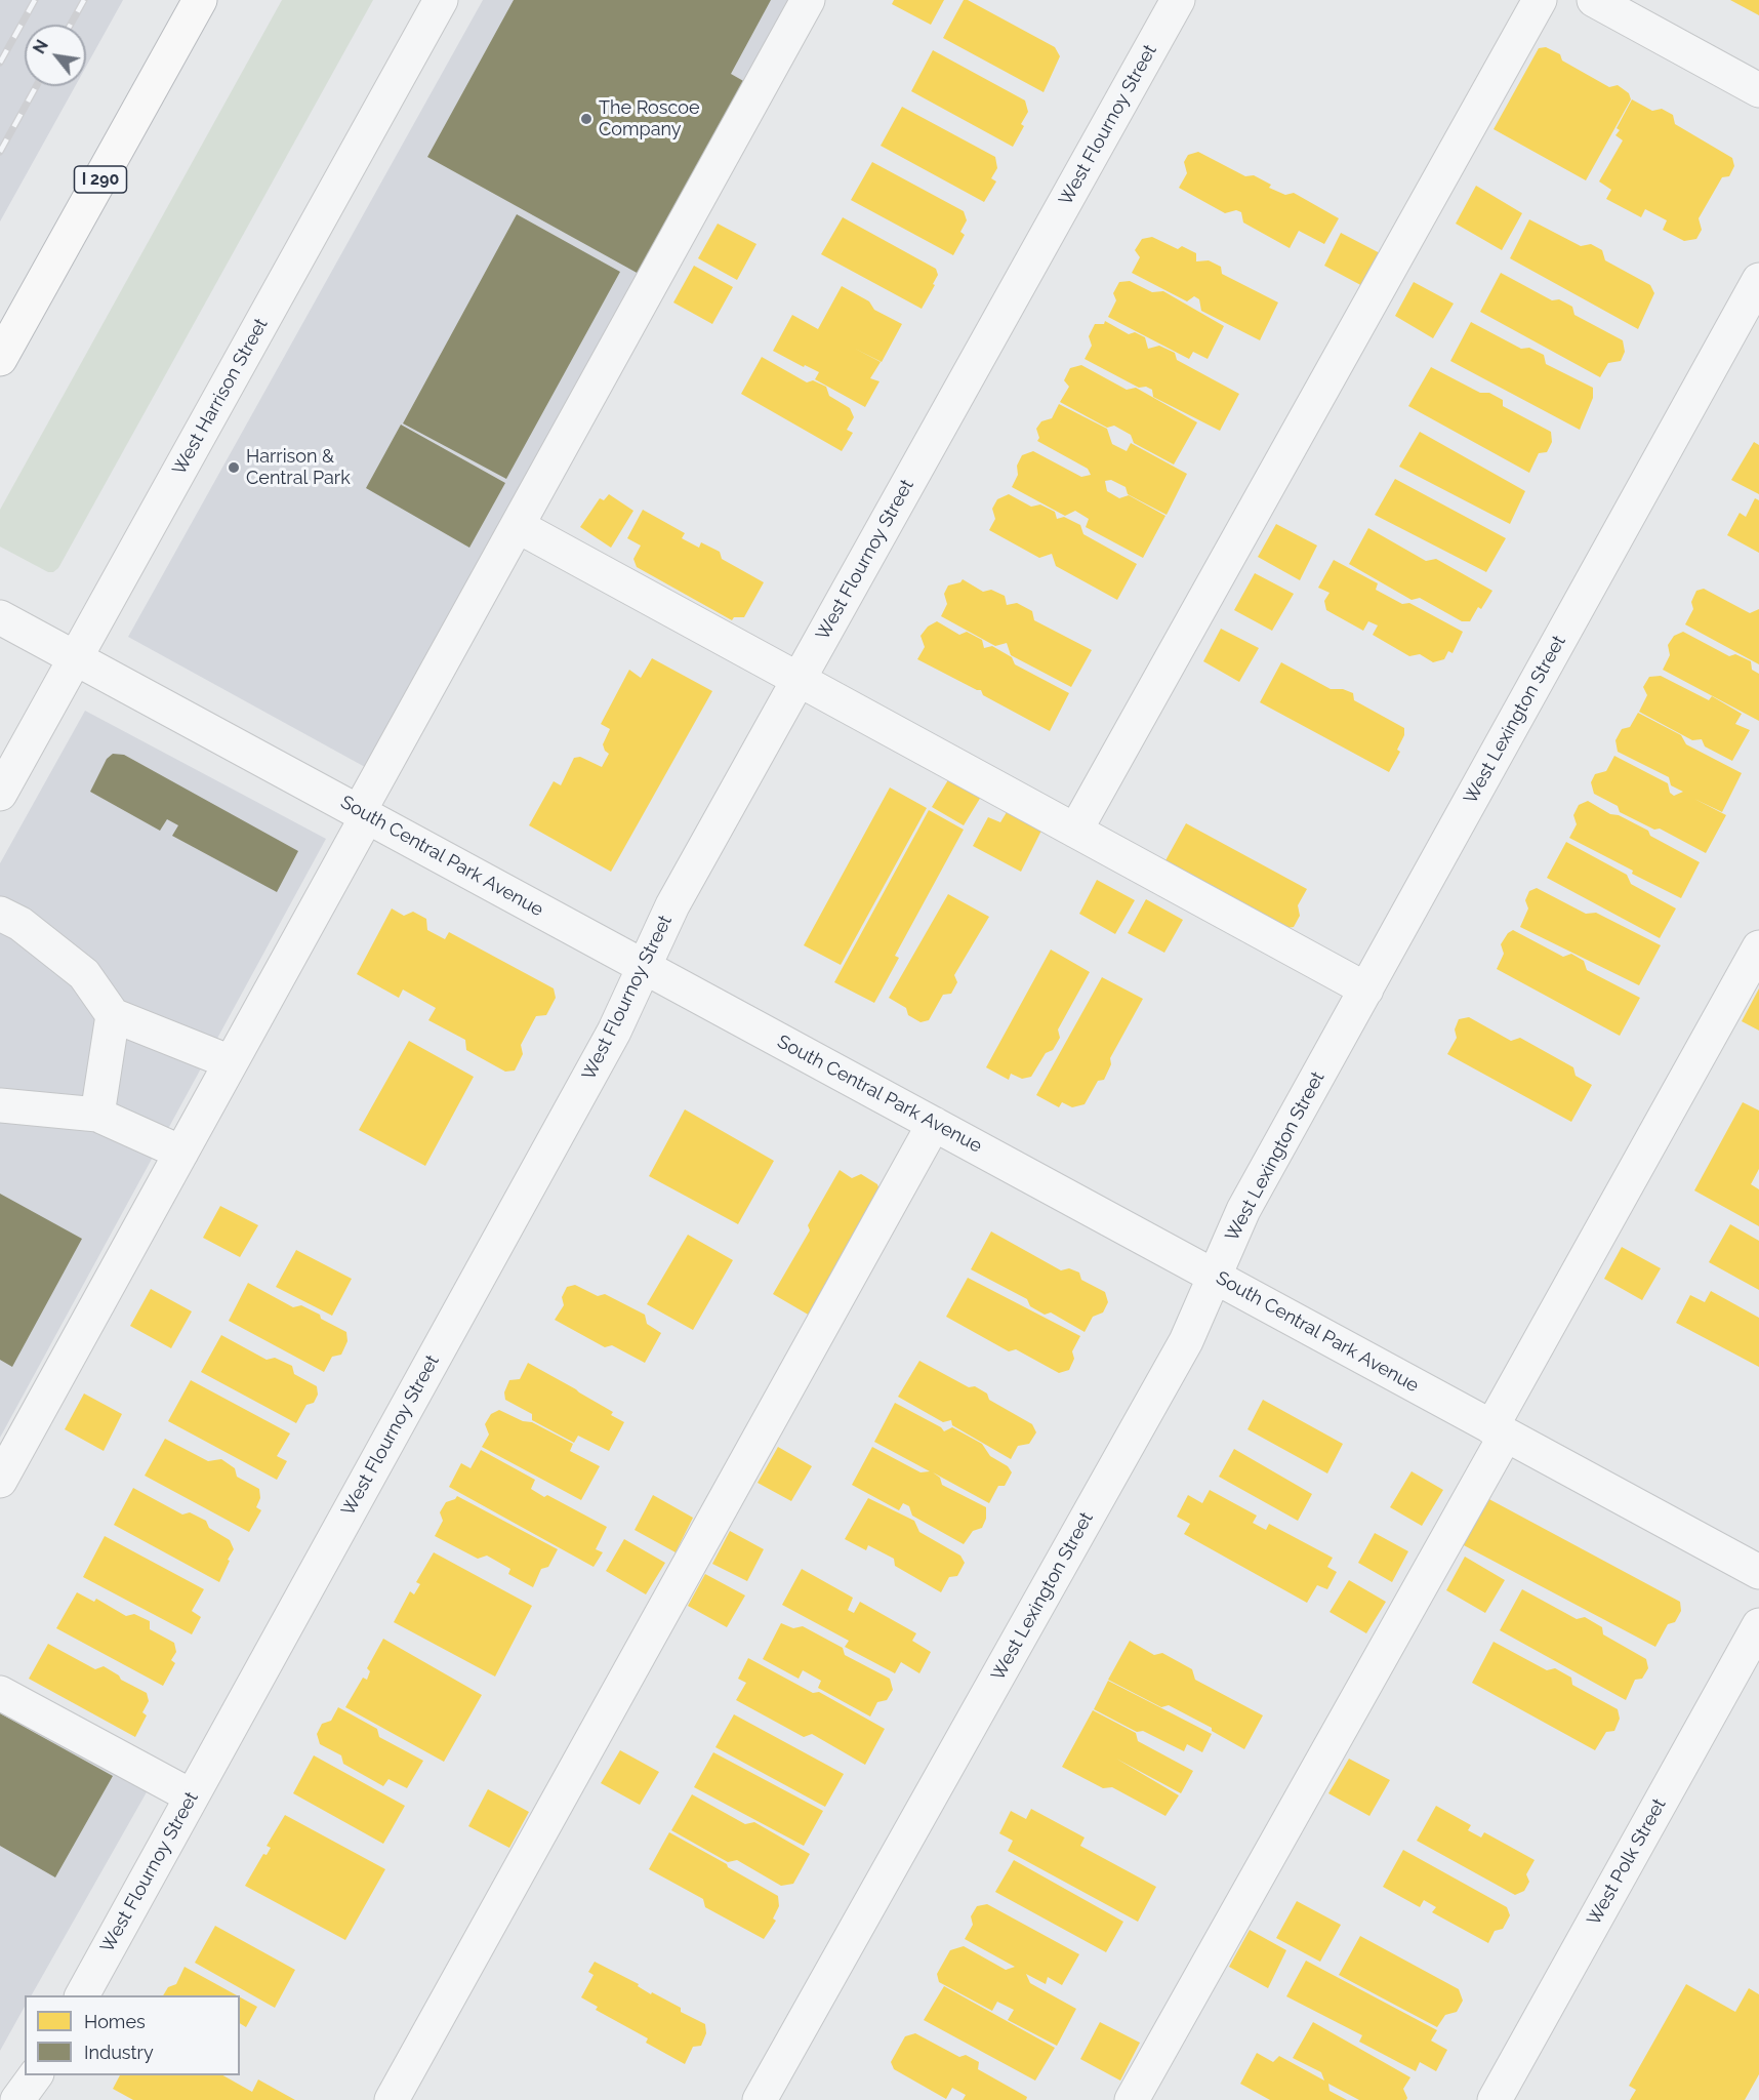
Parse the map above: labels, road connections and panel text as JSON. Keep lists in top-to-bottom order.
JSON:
{
  "streets": {
    "highway": ["I 290"],
    "street": [
      "West Flournoy Street",
      "West Harrison Street",
      "West Lexington Street",
      "South Central Park Avenue",
      "West Polk Street"
    ]
  },
  "crossings": [
    ["West Flournoy Street", "South Central Park Avenue"],
    ["West Harrison Street", "South Central Park Avenue"],
    ["West Lexington Street", "South Central Park Avenue"]
  ],
  "places": ["The Roscoe Company", "Harrison & Central Park"],
  "legend": ["Homes", "Industry"],
  "north": "top left"
}
